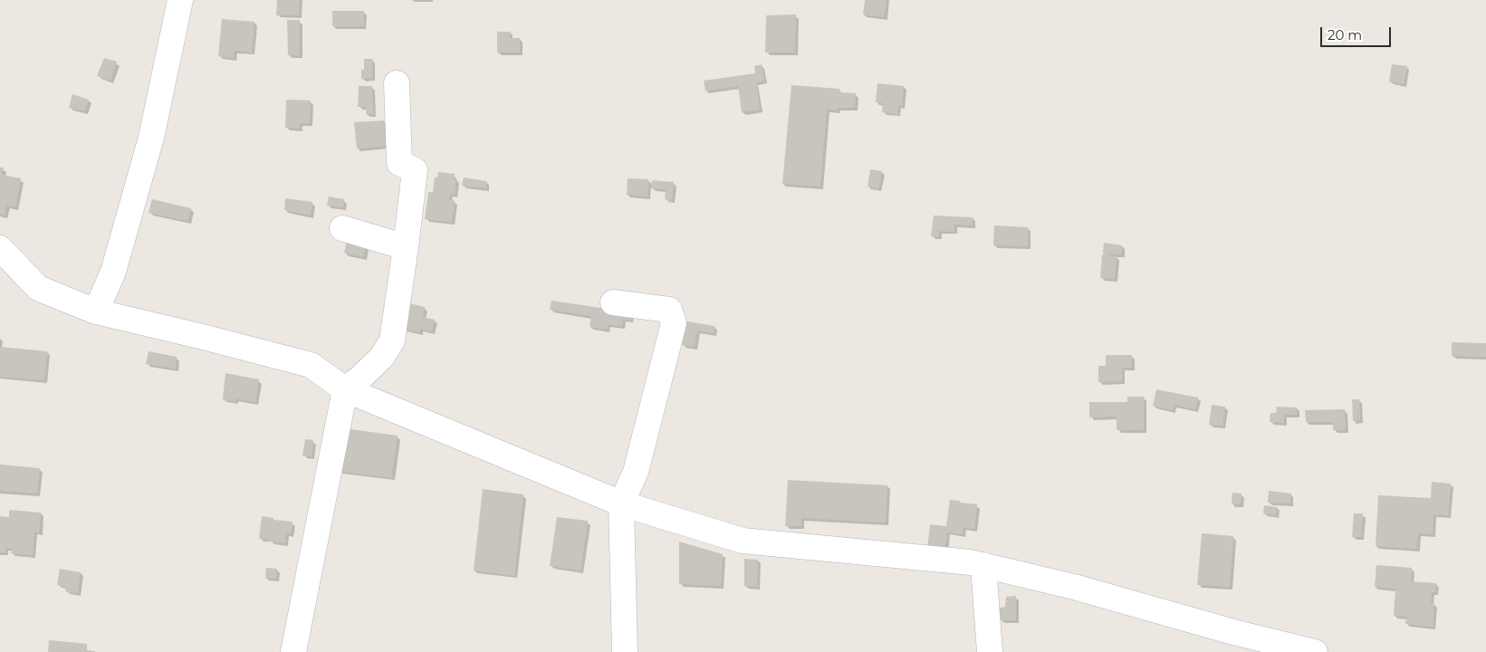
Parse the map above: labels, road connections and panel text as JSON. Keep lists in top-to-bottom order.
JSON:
{
  "scale_bar": "20 m"
}
